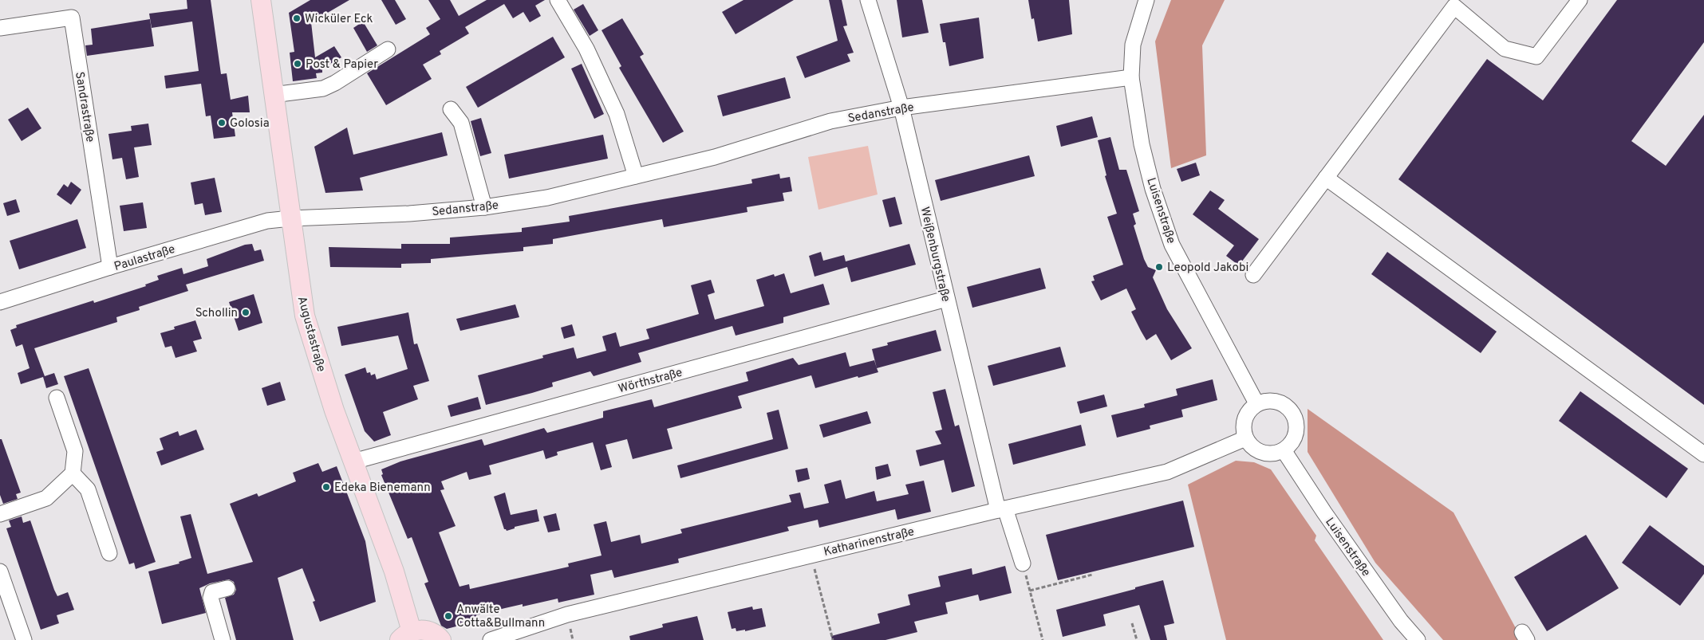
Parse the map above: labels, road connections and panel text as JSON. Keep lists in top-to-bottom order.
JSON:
{
  "streets": {
    "main road": ["Augustastraße"],
    "street": [
      "Sandrastraße",
      "Sedanstraße",
      "Luisenstraße",
      "Weißenburgstraße",
      "Paulastraße",
      "Wörthstraße",
      "Katharinenstraße"
    ]
  },
  "crossings": [
    ["Sandrastraße", "Paulastraße"],
    ["Sedanstraße", "Luisenstraße"],
    ["Sedanstraße", "Weißenburgstraße"],
    ["Sedanstraße", "Paulastraße"],
    ["Sedanstraße", "Augustastraße"],
    ["Luisenstraße", "Katharinenstraße"],
    ["Weißenburgstraße", "Wörthstraße"],
    ["Weißenburgstraße", "Katharinenstraße"],
    ["Paulastraße", "Augustastraße"],
    ["Augustastraße", "Wörthstraße"]
  ],
  "places": [
    "Wicküler Eck",
    "Post & Papier",
    "Golosia",
    "Leopold Jakobi",
    "Schollin",
    "Edeka Bienemann",
    "Anwälte Cotta&Bullmann"
  ]
}
